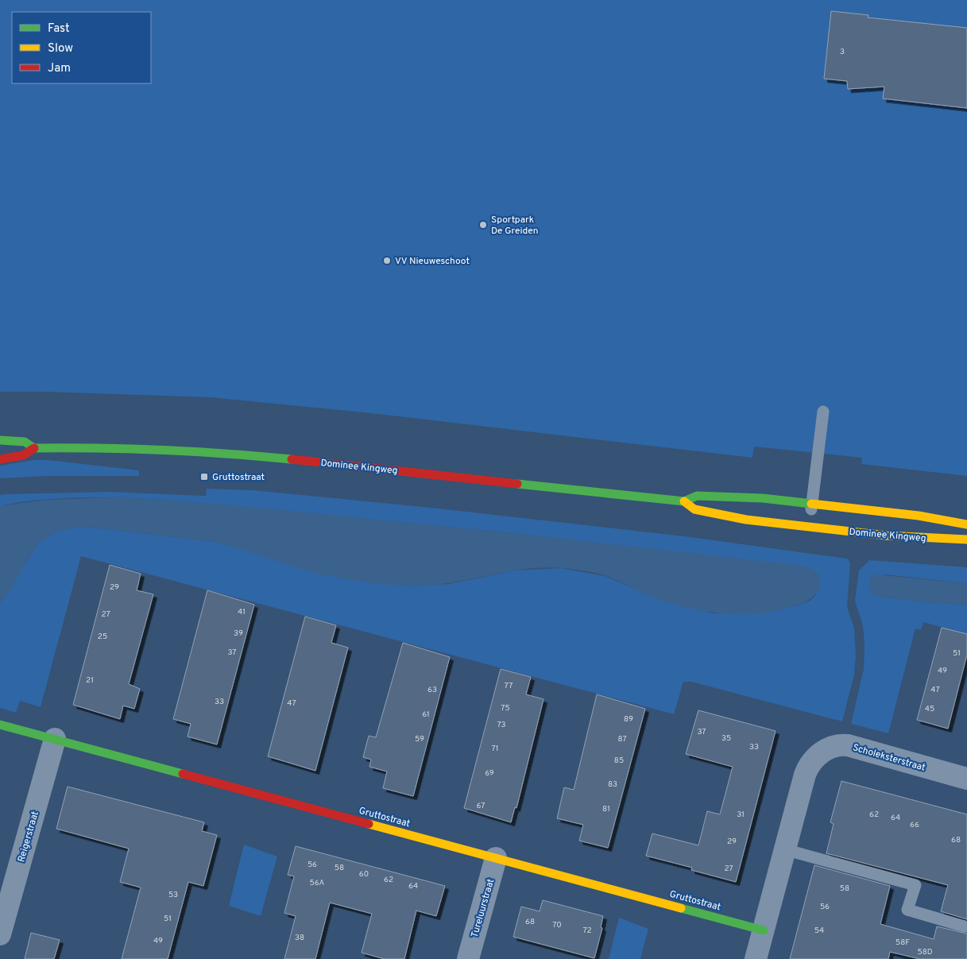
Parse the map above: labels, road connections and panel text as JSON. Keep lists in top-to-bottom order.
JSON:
{
  "streets": {
    "main road": ["Dominee Kingweg", "Gruttostraat"],
    "street": ["Scholeksterstraat", "Reigerstraat", "Tureluurstraat"]
  },
  "crossings": [
    ["Scholeksterstraat", "Gruttostraat"],
    ["Gruttostraat", "Reigerstraat"],
    ["Gruttostraat", "Tureluurstraat"]
  ],
  "places": {
    "other": ["Sportpark De Greiden", "VV Nieuweschoot"],
    "transit": ["Gruttostraat"]
  },
  "house_numbers": [
    "3",
    "29",
    "41",
    "27",
    "39",
    "25",
    "37",
    "51",
    "49",
    "21",
    "77",
    "63",
    "47",
    "33",
    "47",
    "75",
    "45",
    "61",
    "89",
    "73",
    "37",
    "35",
    "59",
    "87",
    "33",
    "71",
    "85",
    "69",
    "83",
    "67",
    "81",
    "31",
    "62",
    "64",
    "66",
    "68",
    "29",
    "56",
    "58",
    "27",
    "60",
    "62",
    "56A",
    "64",
    "58",
    "53",
    "56",
    "51",
    "68",
    "70",
    "72",
    "54",
    "38",
    "49",
    "58F",
    "58D"
  ],
  "legend": ["Fast", "Slow", "Jam"]
}
